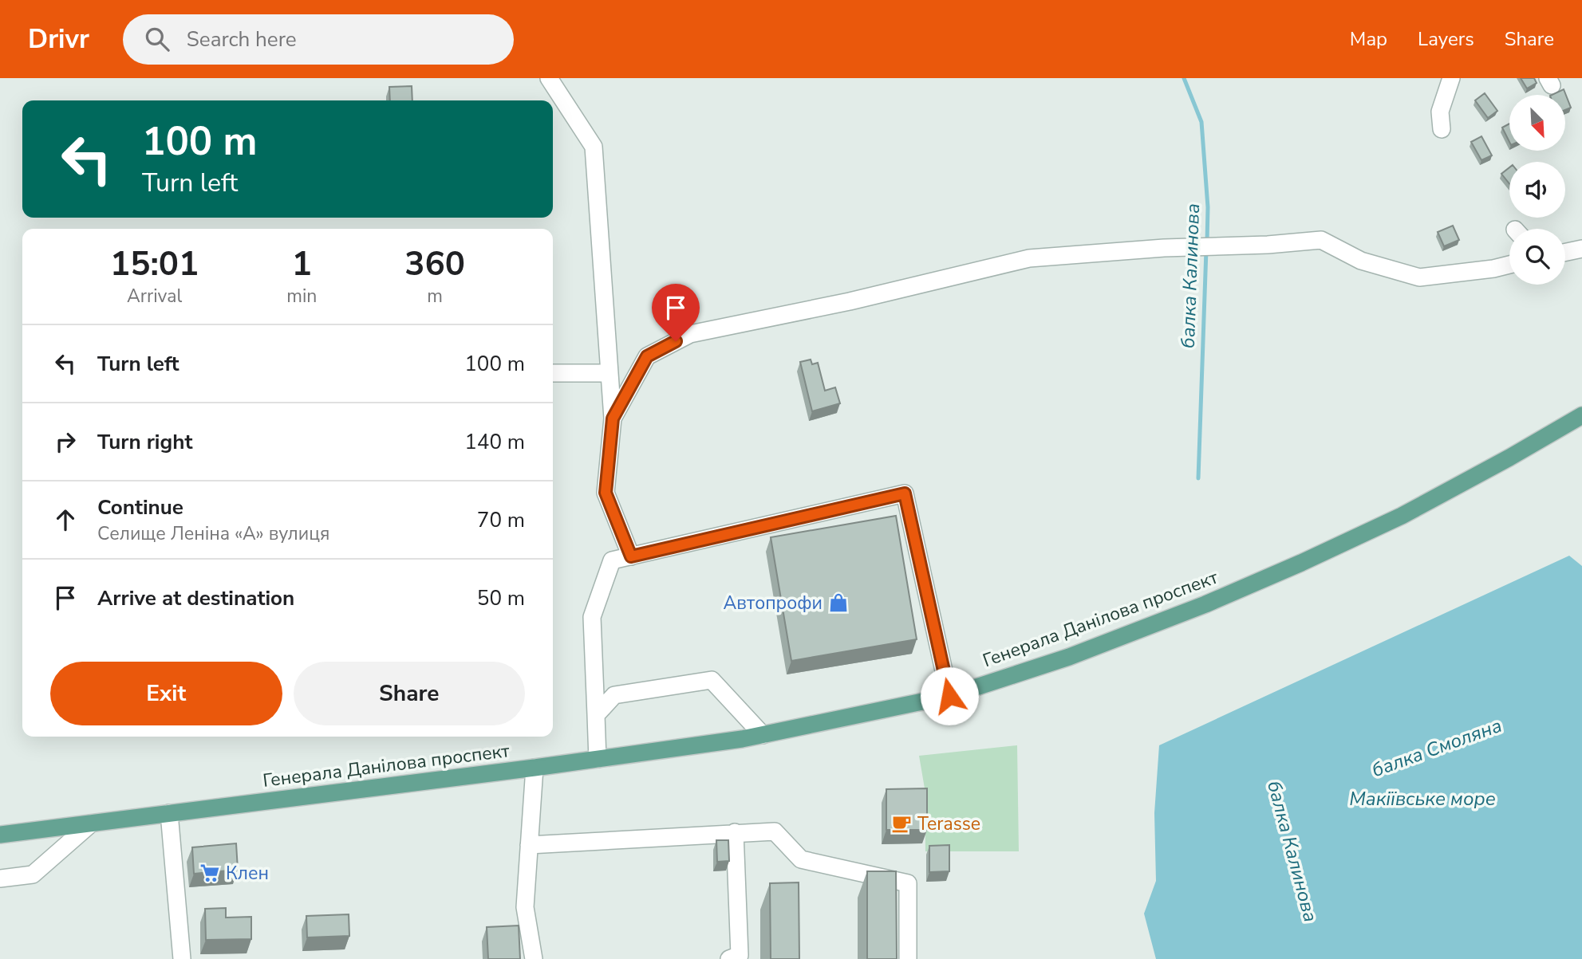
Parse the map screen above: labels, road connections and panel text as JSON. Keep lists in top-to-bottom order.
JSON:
{
  "streets": {
    "main road": ["Генерала Данілова проспект"]
  },
  "water": ["балка Калинова", "балка Смоляна", "Макіївське море"],
  "places": {
    "shop": ["Автопрофи"],
    "cafe": ["Terasse"],
    "supermarket": ["Клен"]
  },
  "north": "bottom right",
  "page": {
    "header": "Drivr",
    "search": "Search here",
    "nav": ["Map", "Layers", "Share"],
    "turn": ["100 m", "Turn left"],
    "eta": [
      "15:01",
      "Arrival",
      "1",
      "min",
      "360",
      "m"
    ],
    "list": [
      {
        "name": "Turn left",
        "value": "100 m"
      },
      {
        "name": "Turn right",
        "value": "140 m"
      },
      {
        "name": "Continue",
        "note": "Селище Леніна «А» вулиця",
        "value": "70 m"
      },
      {
        "name": "Arrive at destination",
        "value": "50 m"
      }
    ],
    "buttons": ["Exit", "Share"]
  }
}
